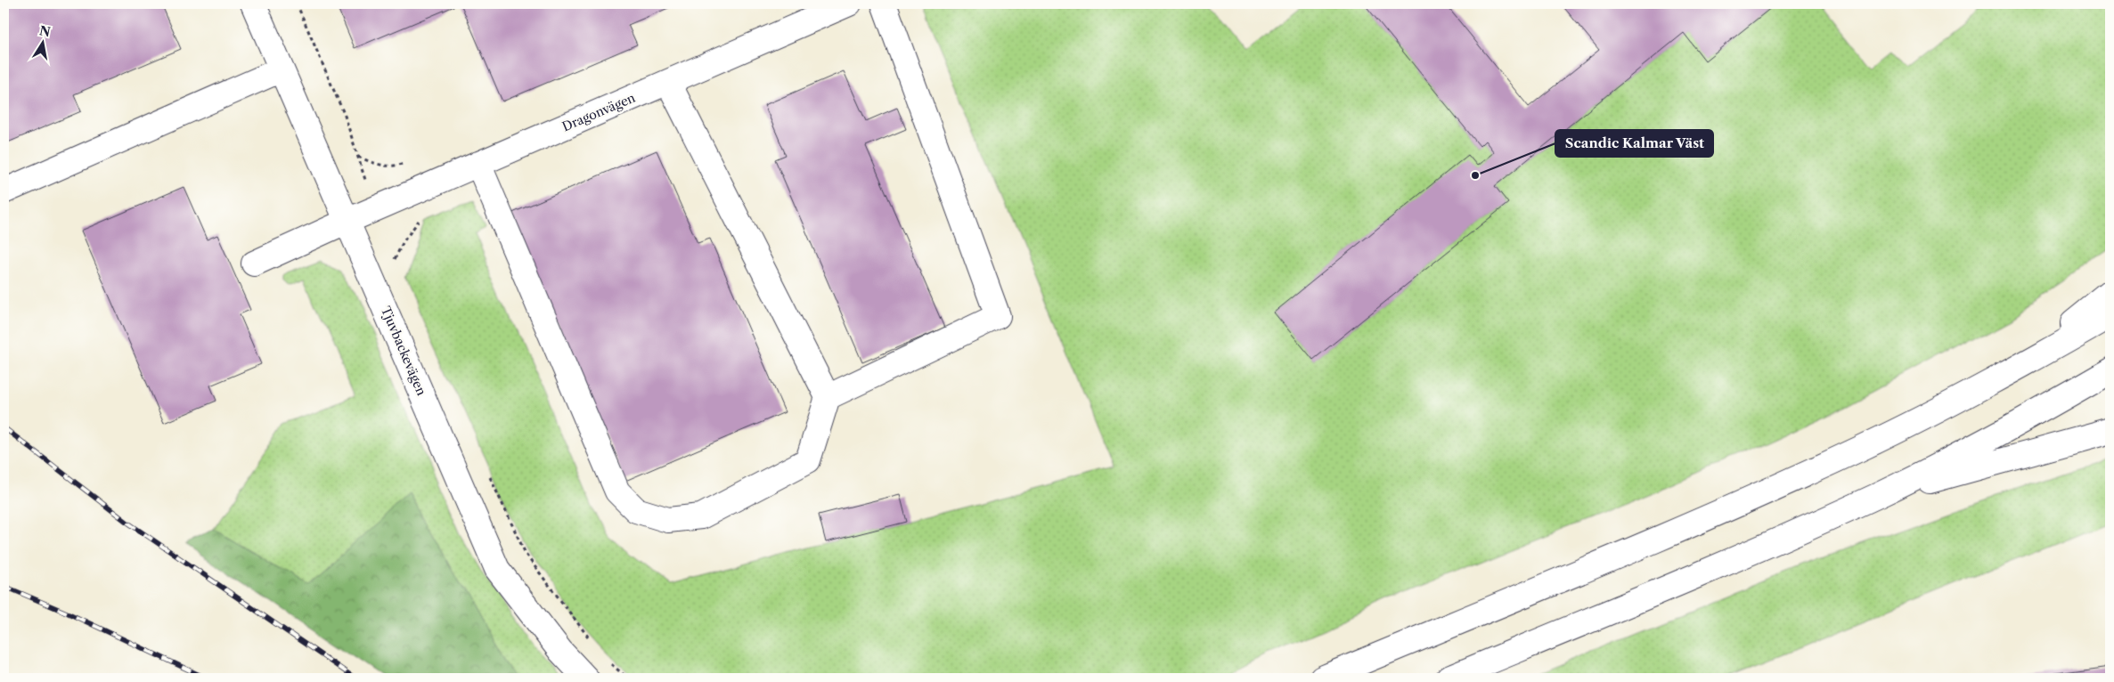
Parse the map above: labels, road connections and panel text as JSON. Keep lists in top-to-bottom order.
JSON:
{
  "streets": {
    "main road": ["Dragonvägen", "Tjuvbackevägen"]
  },
  "crossings": [
    ["Dragonvägen", "Tjuvbackevägen"]
  ],
  "places": ["Scandic Kalmar Väst"],
  "north": "top"
}
